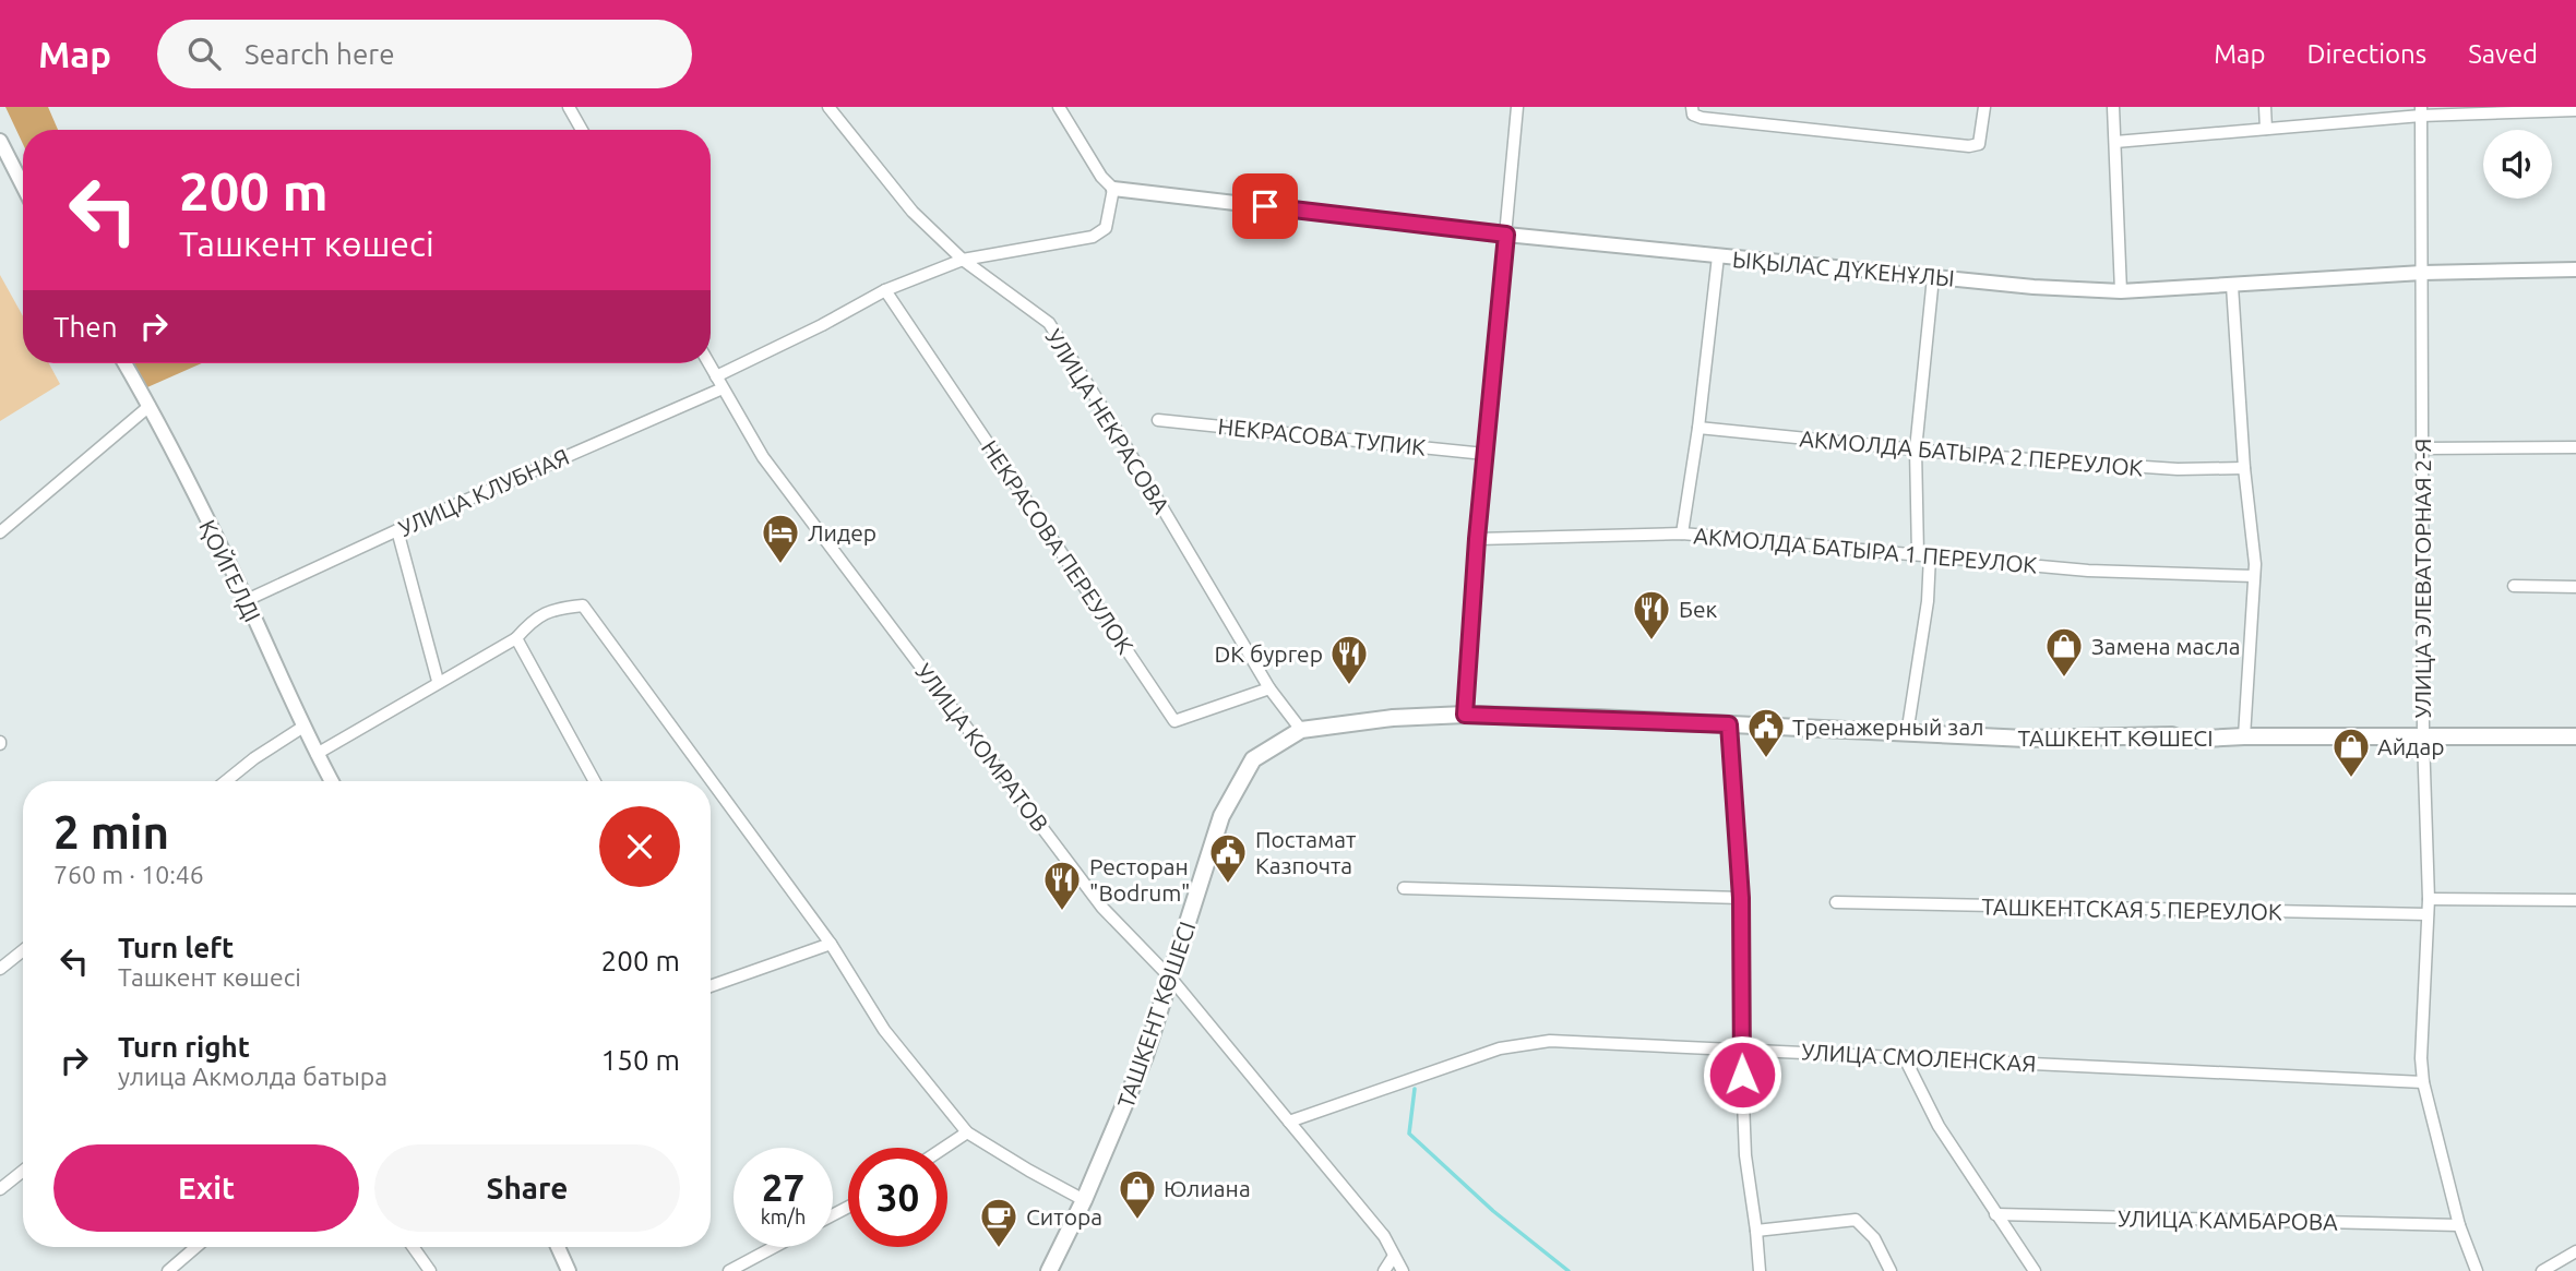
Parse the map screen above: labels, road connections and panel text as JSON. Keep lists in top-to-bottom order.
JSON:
{
  "streets": {
    "main road": ["ТАШКЕНТ КӨШЕСІ"],
    "street": [
      "ЫҚЫЛАС ДҮКЕНҰЛЫ",
      "УЛИЦА НЕКРАСОВА",
      "НЕКРАСОВА ТУПИК",
      "АКМОЛДА БАТЫРА 2 ПЕРЕУЛОК",
      "УЛИЦА КЛУБНАЯ",
      "НЕКРАСОВА ПЕРЕУЛОК",
      "АКМОЛДА БАТЫРА 1 ПЕРЕУЛОК",
      "ҚОЙГЕЛДІ",
      "УЛИЦА ЭЛЕВАТОРНАЯ 2-Я",
      "УЛИЦА КОМРАТОВ",
      "ТАШКЕНТСКАЯ 5 ПЕРЕУЛОК",
      "УЛИЦА СМОЛЕНСКАЯ",
      "УЛИЦА КАМБАРОВА"
    ]
  },
  "crossings": [
    ["ЫҚЫЛАС ДҮКЕНҰЛЫ", "УЛИЦА ЭЛЕВАТОРНАЯ 2-Я"],
    ["УЛИЦА НЕКРАСОВА", "НЕКРАСОВА ПЕРЕУЛОК"],
    ["УЛИЦА НЕКРАСОВА", "ТАШКЕНТ КӨШЕСІ"],
    ["УЛИЦА КЛУБНАЯ", "ҚОЙГЕЛДІ"],
    ["УЛИЦА КЛУБНАЯ", "УЛИЦА КОМРАТОВ"],
    ["УЛИЦА ЭЛЕВАТОРНАЯ 2-Я", "ТАШКЕНТ КӨШЕСІ"],
    ["УЛИЦА ЭЛЕВАТОРНАЯ 2-Я", "ТАШКЕНТСКАЯ 5 ПЕРЕУЛОК"],
    ["УЛИЦА ЭЛЕВАТОРНАЯ 2-Я", "УЛИЦА СМОЛЕНСКАЯ"],
    ["УЛИЦА ЭЛЕВАТОРНАЯ 2-Я", "УЛИЦА КАМБАРОВА"],
    ["ТАШКЕНТ КӨШЕСІ", "УЛИЦА КОМРАТОВ"],
    ["УЛИЦА КОМРАТОВ", "УЛИЦА СМОЛЕНСКАЯ"]
  ],
  "places": {
    "hotel": ["Лидер"],
    "restaurant": ["Бек", "DK бургер", "Ресторан \"Bodrum\""],
    "shop": ["Замена масла", "Айдар", "Юлиана"],
    "public building": ["Тренажерный зал", "Постамат Казпочта"],
    "cafe": ["Ситора"]
  },
  "page": {
    "header": "Map",
    "search": "Search here",
    "nav": ["Map", "Directions", "Saved"],
    "turn": ["200 m", "Ташкент көшесі"],
    "then": "Then",
    "heading": ["2 min", "760 m · 10:46"],
    "list": [
      {
        "name": "Turn left",
        "note": "Ташкент көшесі",
        "value": "200 m"
      },
      {
        "name": "Turn right",
        "note": "улица Акмолда батыра",
        "value": "150 m"
      }
    ],
    "buttons": ["Exit", "Share"],
    "speed": "27 km/h",
    "limit": "30"
  }
}
